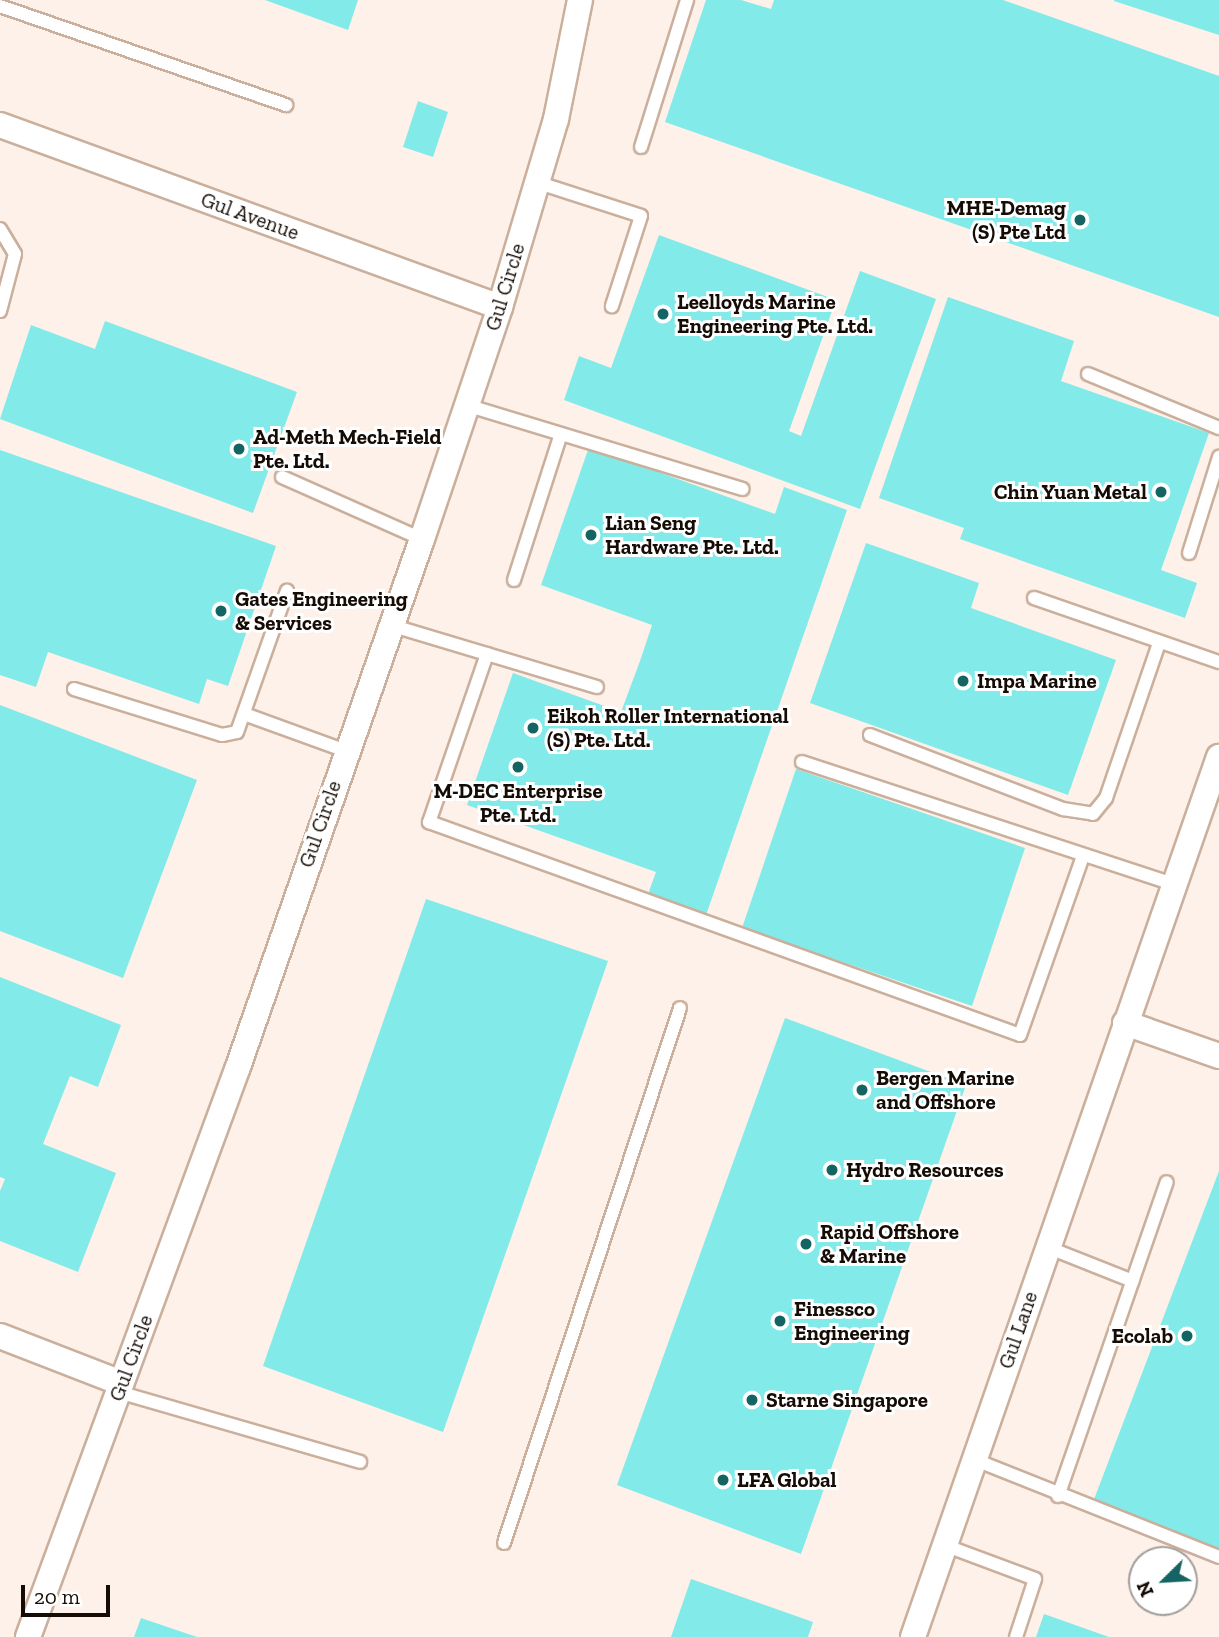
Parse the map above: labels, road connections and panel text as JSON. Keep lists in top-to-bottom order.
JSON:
{
  "streets": {
    "street": ["Gul Avenue", "Gul Circle", "Gul Lane"]
  },
  "crossings": [
    ["Gul Avenue", "Gul Circle"]
  ],
  "places": [
    "MHE-Demag (S) Pte Ltd",
    "Leelloyds Marine Engineering Pte. Ltd.",
    "Ad-Meth Mech-Field Pte. Ltd.",
    "Chin Yuan Metal",
    "Lian Seng Hardware Pte. Ltd.",
    "Gates Engineering & Services",
    "Impa Marine",
    "Eikoh Roller International (S) Pte. Ltd.",
    "M-DEC Enterprise Pte. Ltd.",
    "Bergen Marine and Offshore",
    "Hydro Resources",
    "Rapid Offshore & Marine",
    "Finessco Engineering",
    "Ecolab",
    "Starne Singapore",
    "LFA Global"
  ],
  "scale_bar": "20 m",
  "north": "bottom left"
}
